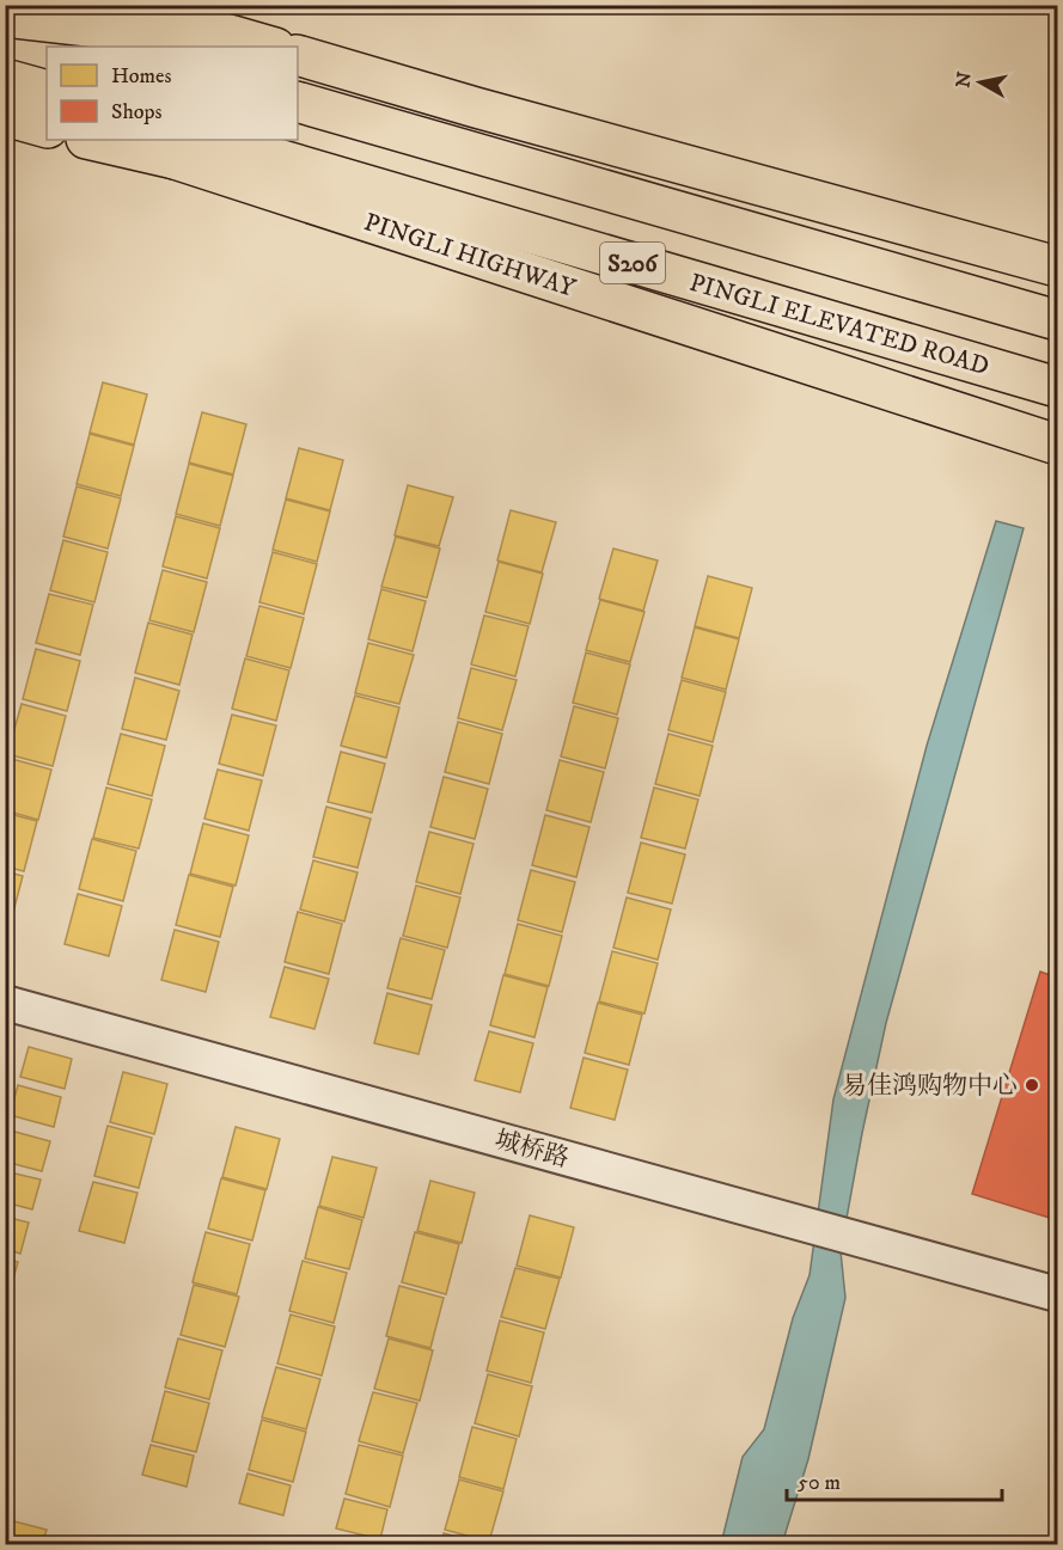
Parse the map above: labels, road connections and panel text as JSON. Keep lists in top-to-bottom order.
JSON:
{
  "streets": {
    "main road": ["PINGLI HIGHWAY", "S206", "PINGLI ELEVATED ROAD"],
    "street": ["城桥路"]
  },
  "places": ["易佳鸿购物中心"],
  "legend": ["Homes", "Shops"],
  "scale_bar": "50 m",
  "north": "left"
}
